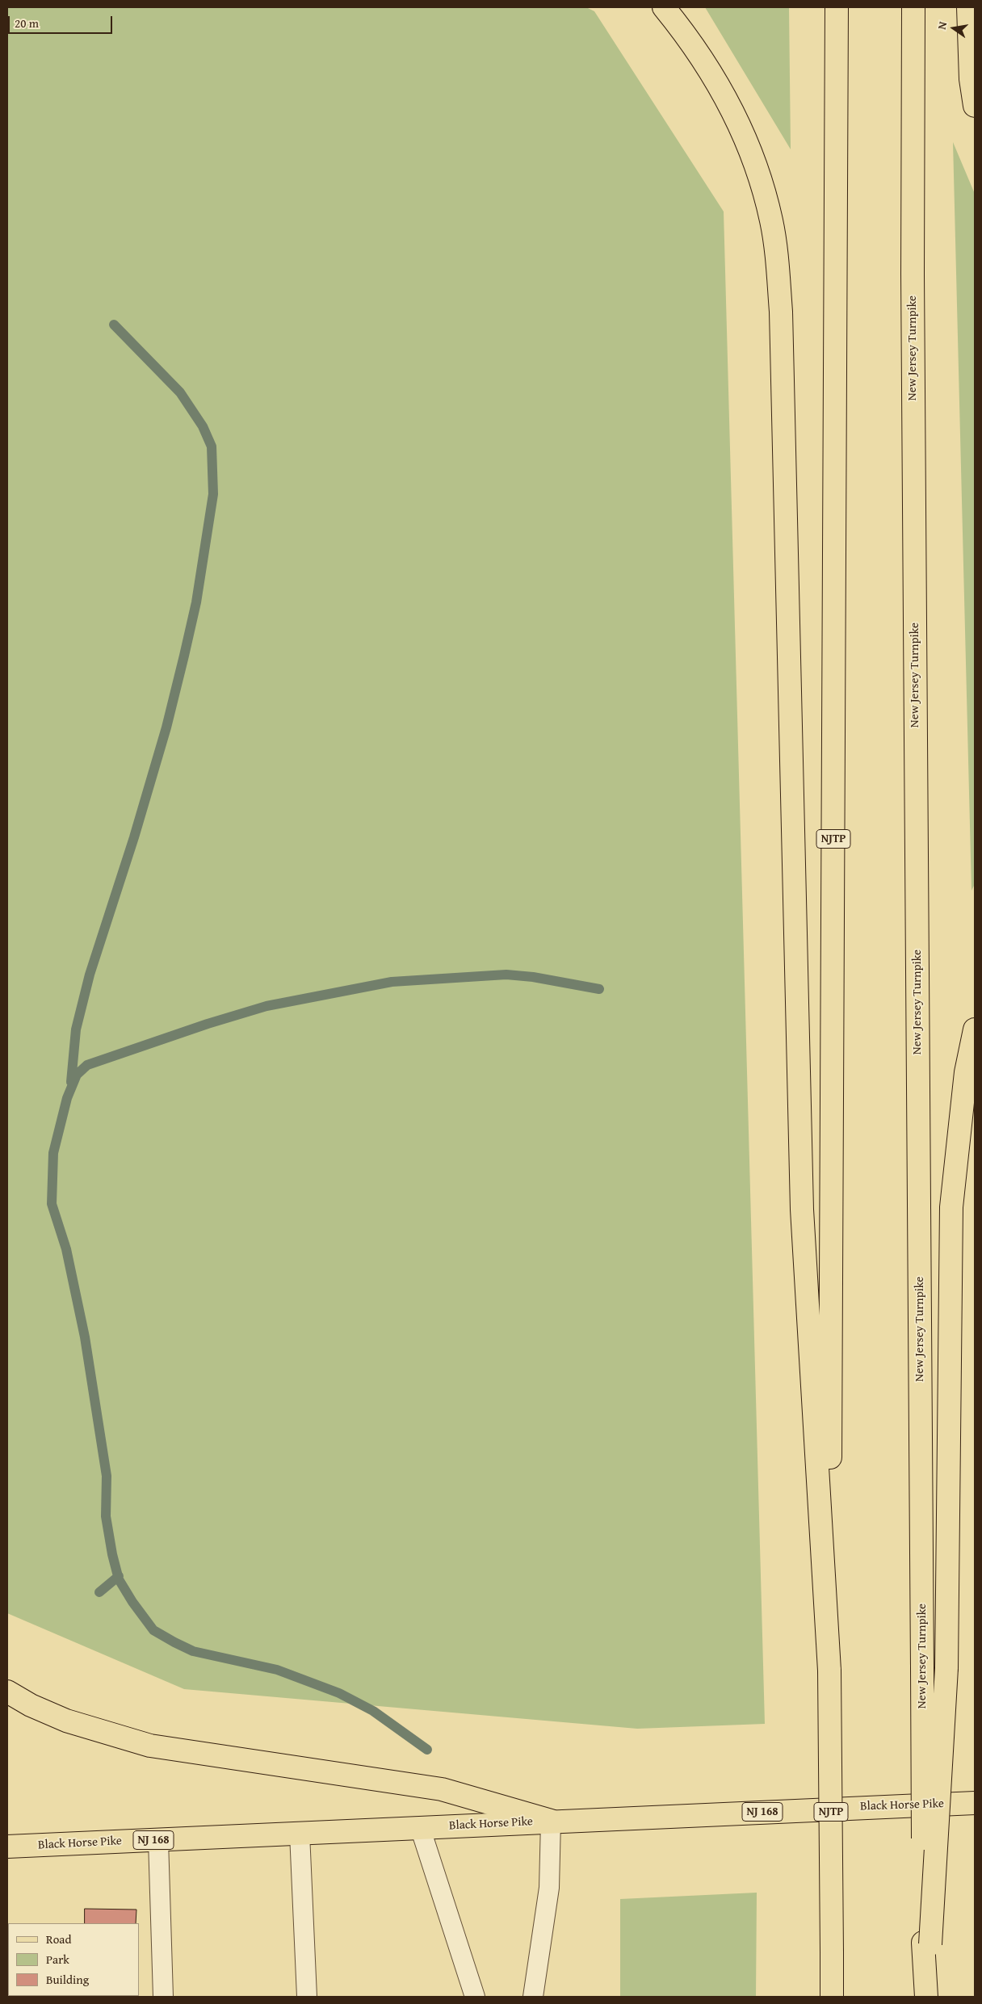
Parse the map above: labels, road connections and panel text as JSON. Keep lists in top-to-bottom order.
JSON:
{
  "streets": {
    "main road": [
      "New Jersey Turnpike",
      "NJTP",
      "Black Horse Pike",
      "NJ 168"
    ]
  },
  "legend": ["Road", "Park", "Building"],
  "scale_bar": "20 m",
  "north": "left"
}
